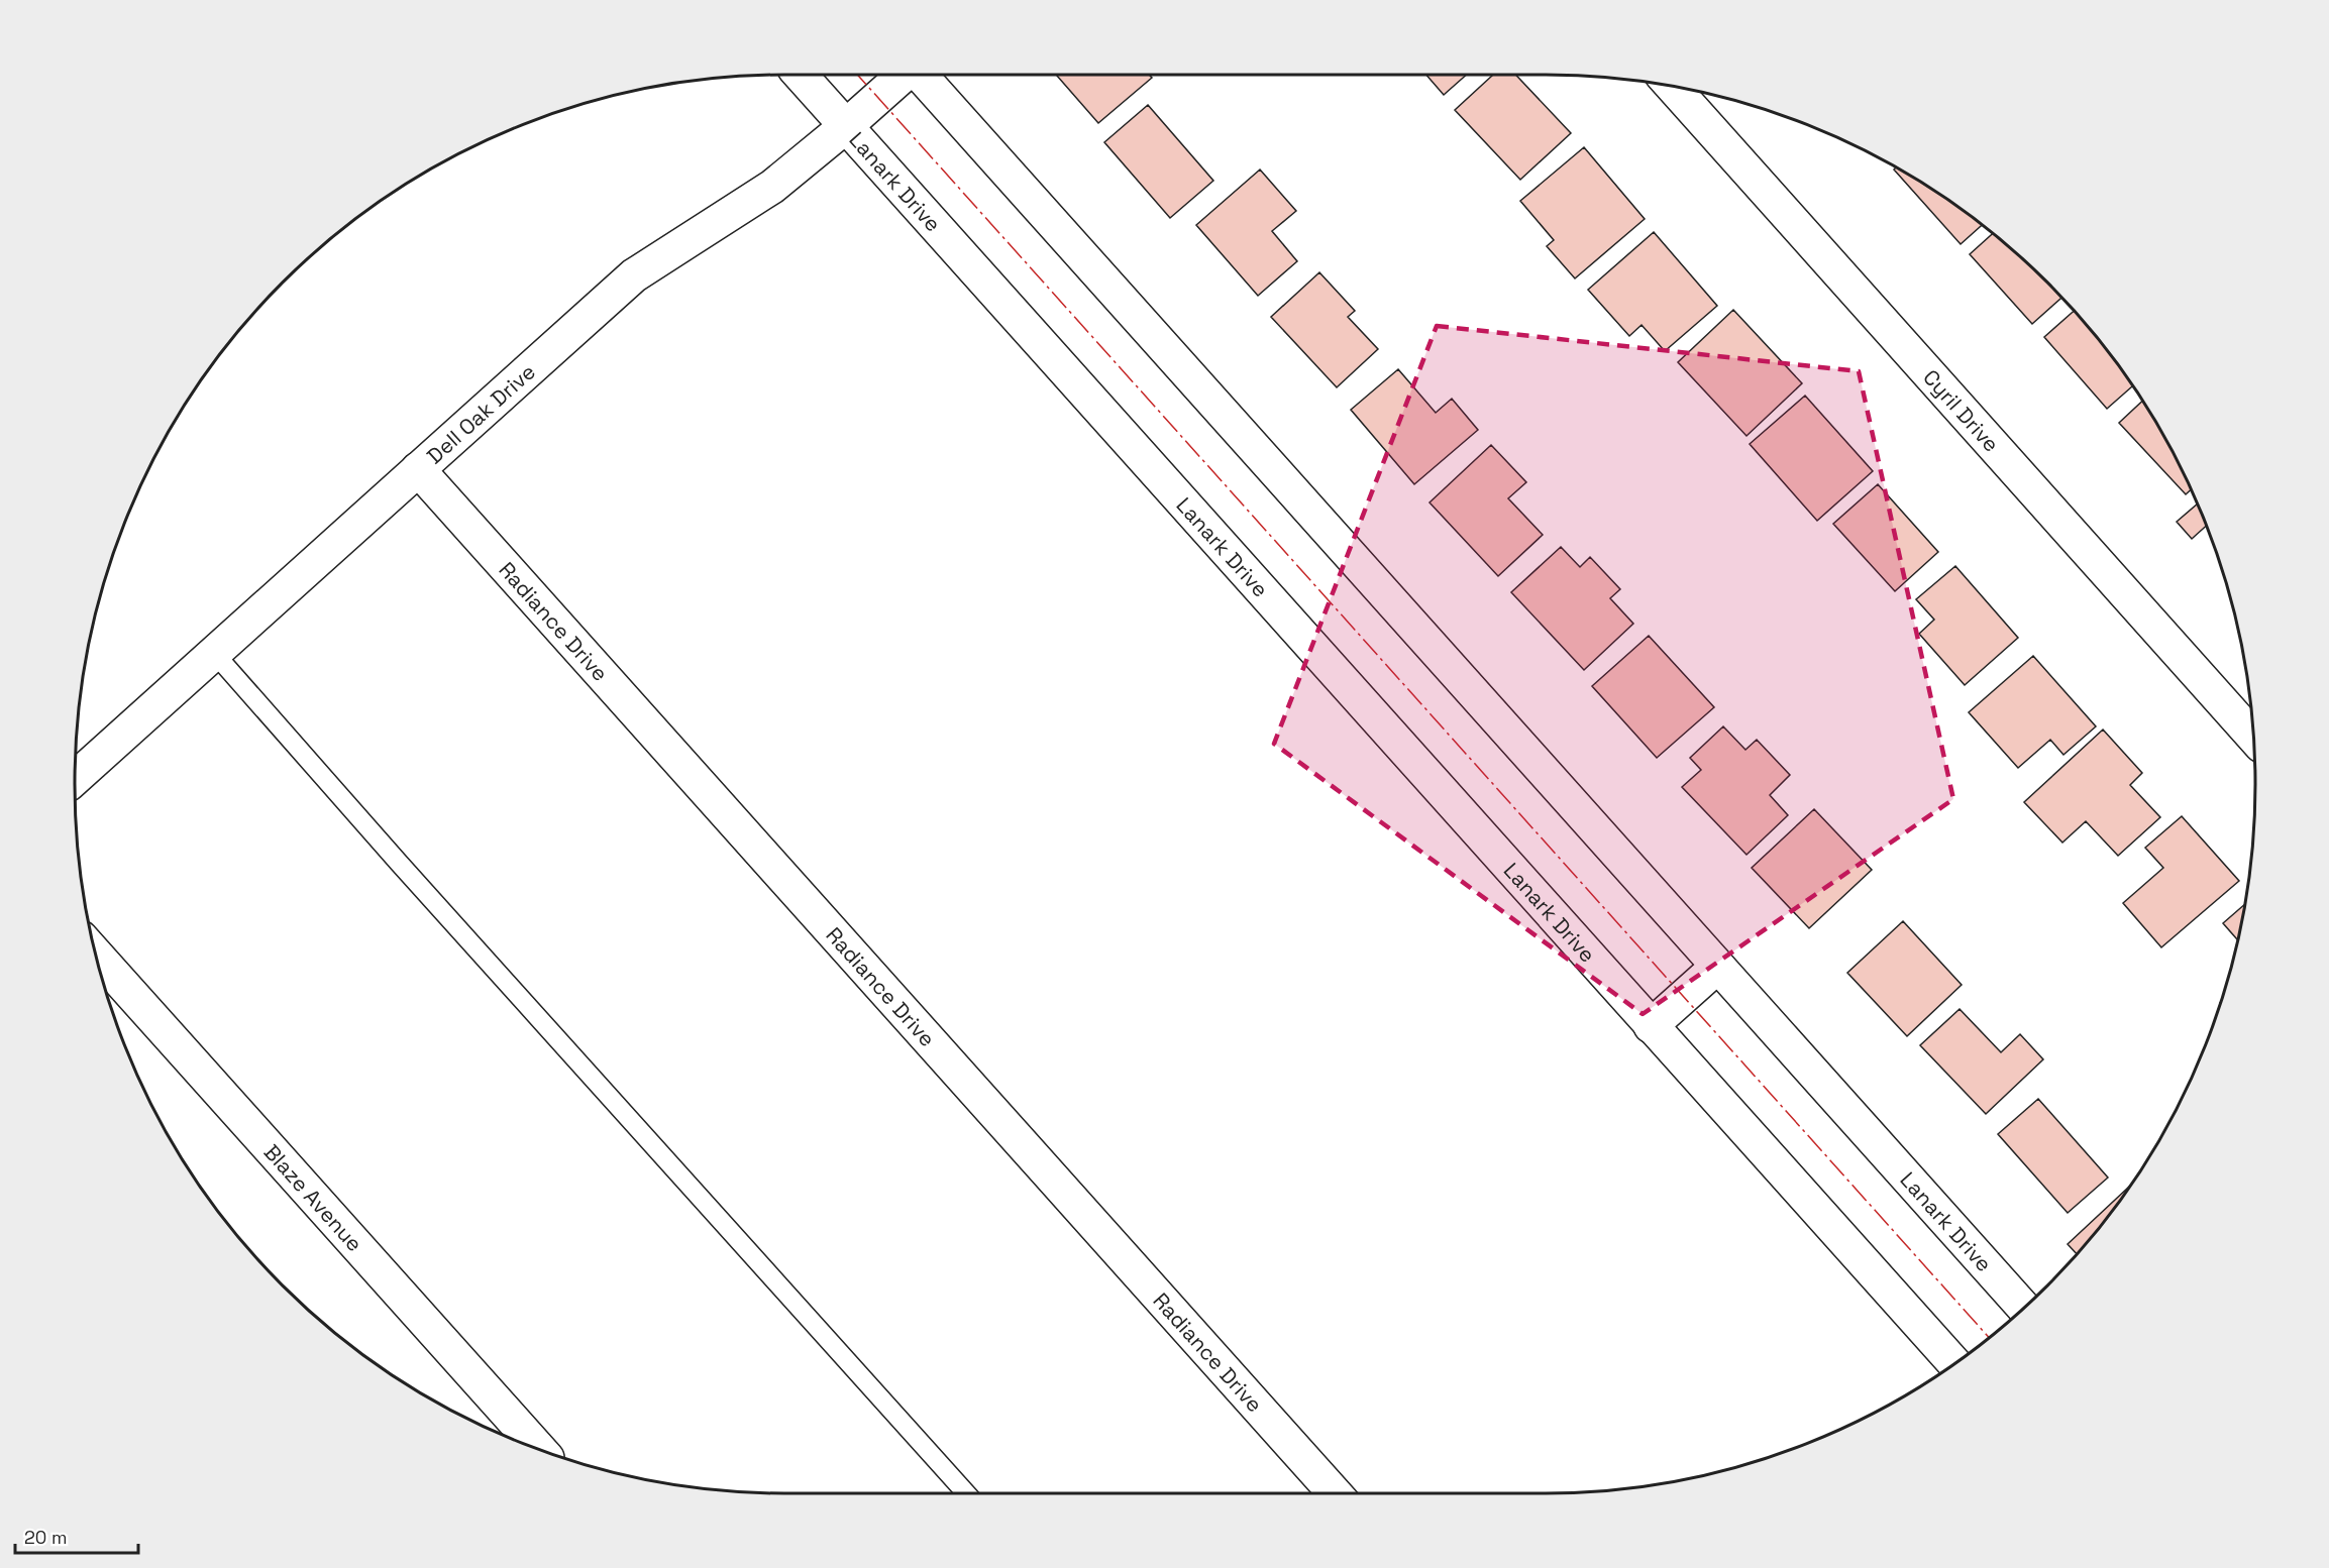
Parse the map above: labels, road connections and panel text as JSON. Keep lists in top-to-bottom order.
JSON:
{
  "streets": {
    "street": [
      "Lanark Drive",
      "Cyril Drive",
      "Dell Oak Drive",
      "Radiance Drive",
      "Blaze Avenue"
    ]
  },
  "crossings": [
    ["Lanark Drive", "Dell Oak Drive"],
    ["Dell Oak Drive", "Radiance Drive"]
  ],
  "scale_bar": "20 m"
}
